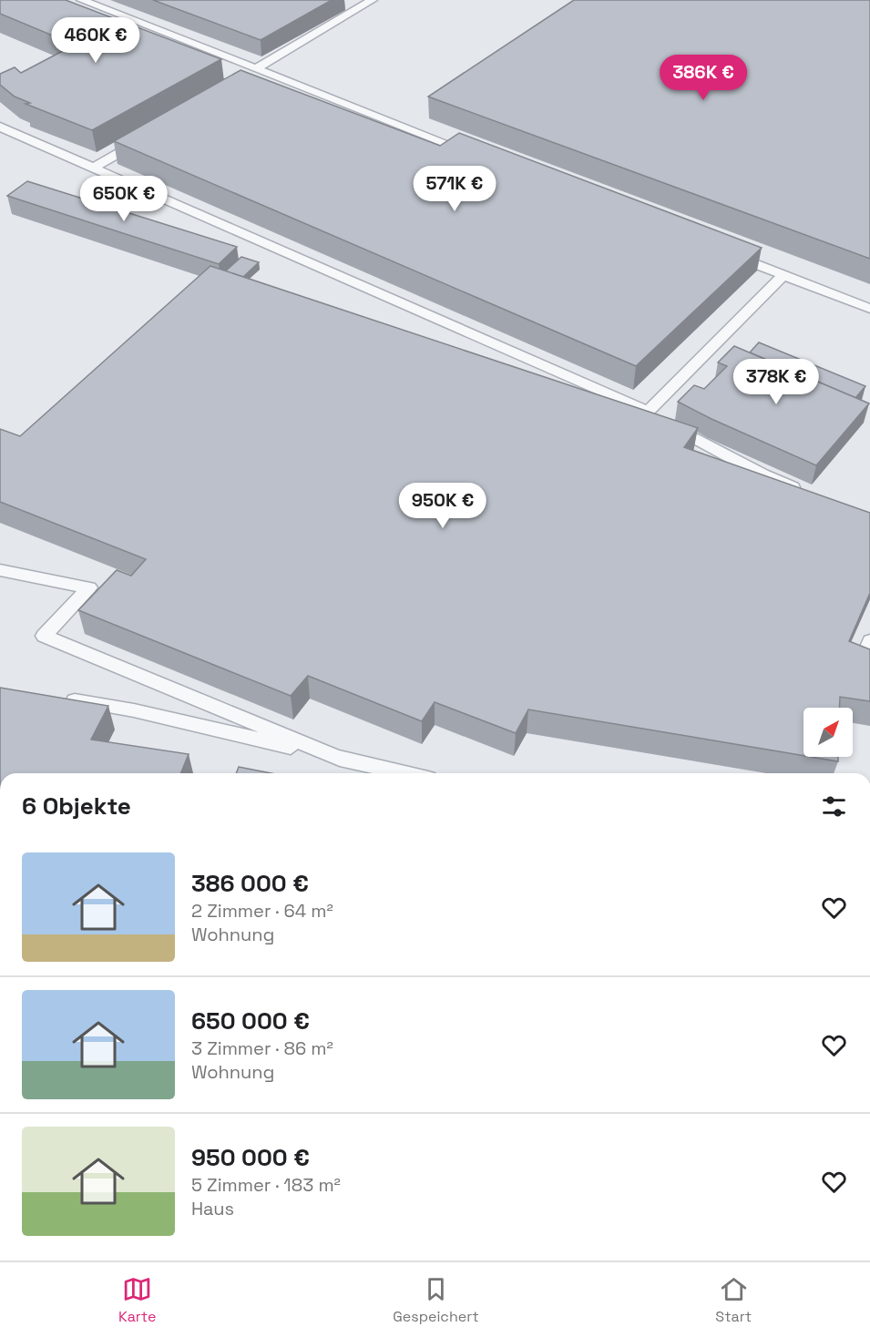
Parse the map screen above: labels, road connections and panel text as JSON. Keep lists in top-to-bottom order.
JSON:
{
  "north": "top right",
  "page": {
    "price": [
      "460K €",
      "386K €",
      "571K €",
      "650K €",
      "378K €",
      "950K €"
    ],
    "heading": "6 Objekte",
    "list": [
      {
        "name": "386 000 €",
        "note": "2 Zimmer · 64 m² · Wohnung"
      },
      {
        "name": "650 000 €",
        "note": "3 Zimmer · 86 m² · Wohnung"
      },
      {
        "name": "950 000 €",
        "note": "5 Zimmer · 183 m² · Haus"
      }
    ],
    "tabs": ["Karte", "Gespeichert", "Start"]
  }
}
